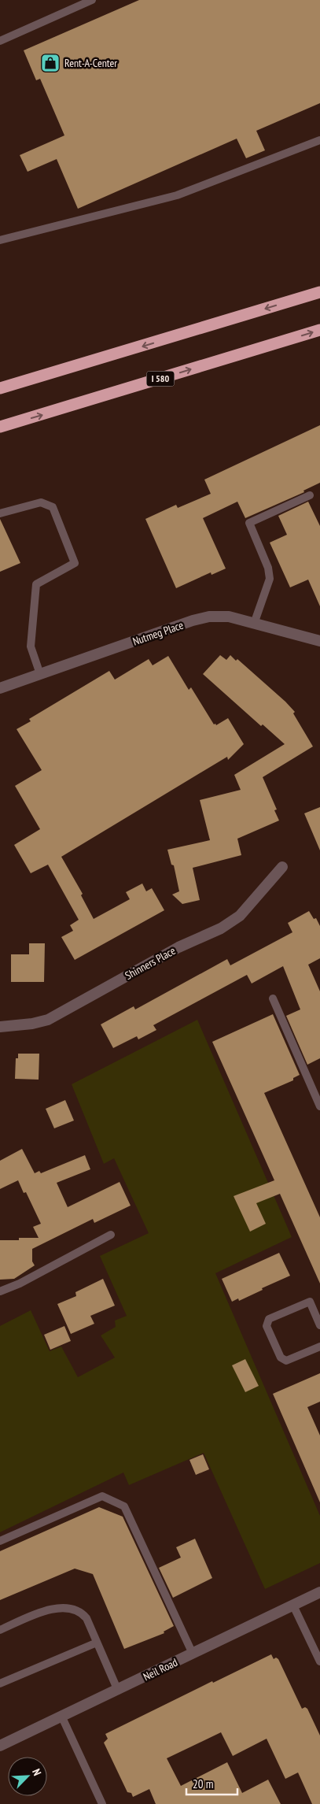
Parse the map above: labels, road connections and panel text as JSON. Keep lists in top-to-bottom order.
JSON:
{
  "streets": {
    "highway": ["I 580"],
    "street": ["Nutmeg Place", "Shinners Place", "Neil Road"]
  },
  "places": {
    "shop": ["Rent-A-Center"]
  },
  "scale_bar": "20 m",
  "north": "top right"
}
